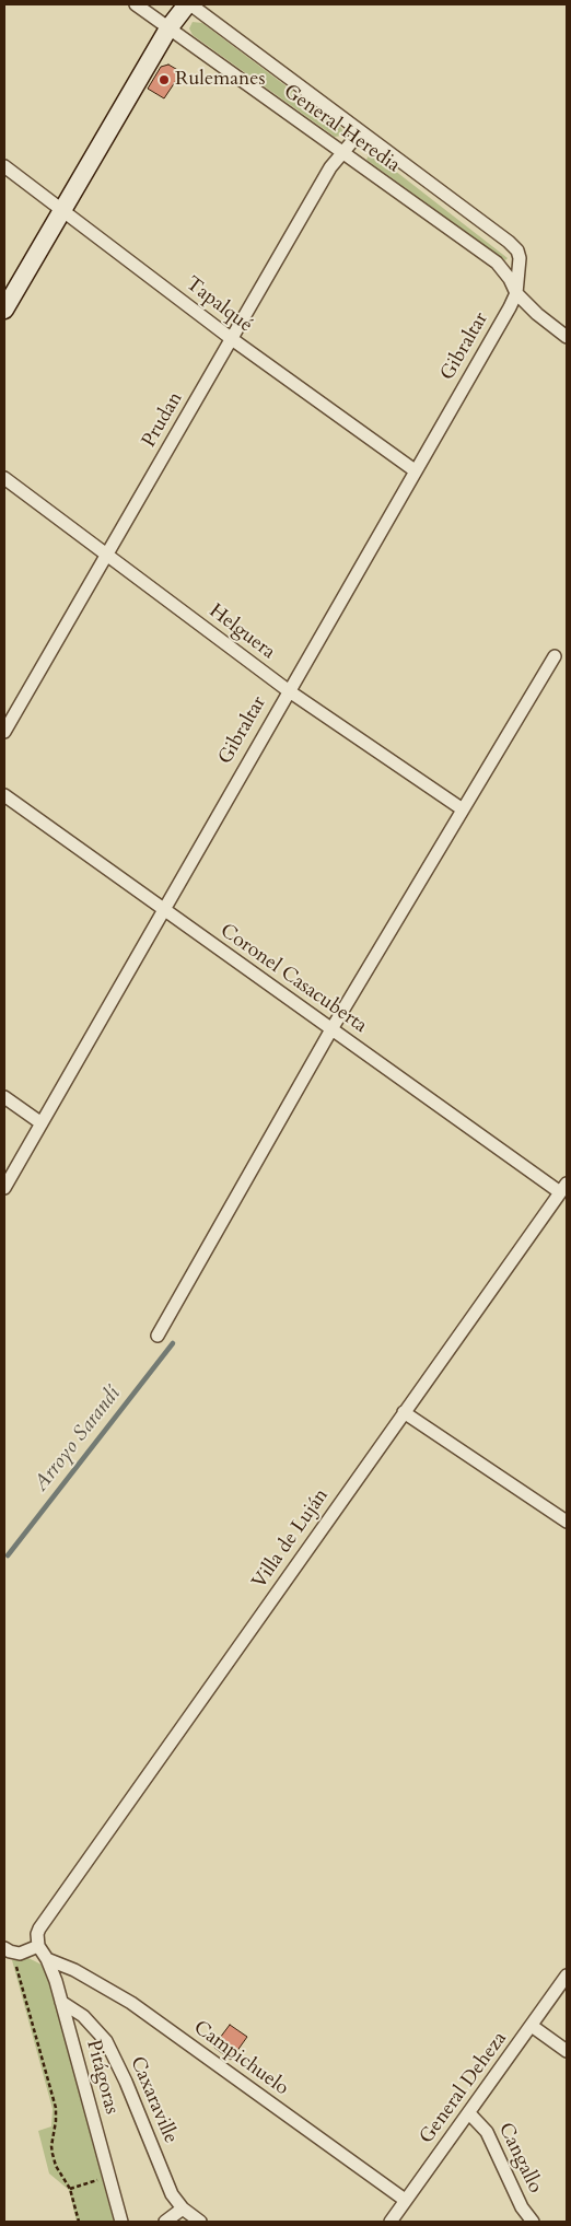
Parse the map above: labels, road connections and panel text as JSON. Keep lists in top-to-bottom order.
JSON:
{
  "streets": {
    "street": [
      "General Heredia",
      "Tapalqué",
      "Gibraltar",
      "Prudan",
      "Helguera",
      "Coronel Casacuberta",
      "Villa de Luján",
      "Campichuelo",
      "Pitágoras",
      "General Deheza",
      "Caxaraville",
      "Cangallo"
    ]
  },
  "crossings": [
    ["General Heredia", "Gibraltar"],
    ["General Heredia", "Prudan"],
    ["Tapalqué", "Gibraltar"],
    ["Tapalqué", "Prudan"],
    ["Gibraltar", "Helguera"],
    ["Gibraltar", "Coronel Casacuberta"],
    ["Prudan", "Helguera"],
    ["Coronel Casacuberta", "Villa de Luján"],
    ["Villa de Luján", "Pitágoras"],
    ["Campichuelo", "Pitágoras"],
    ["Campichuelo", "General Deheza"],
    ["Pitágoras", "Caxaraville"],
    ["General Deheza", "Cangallo"]
  ],
  "water": ["Arroyo Sarandí"],
  "places": ["Rulemanes"]
}
